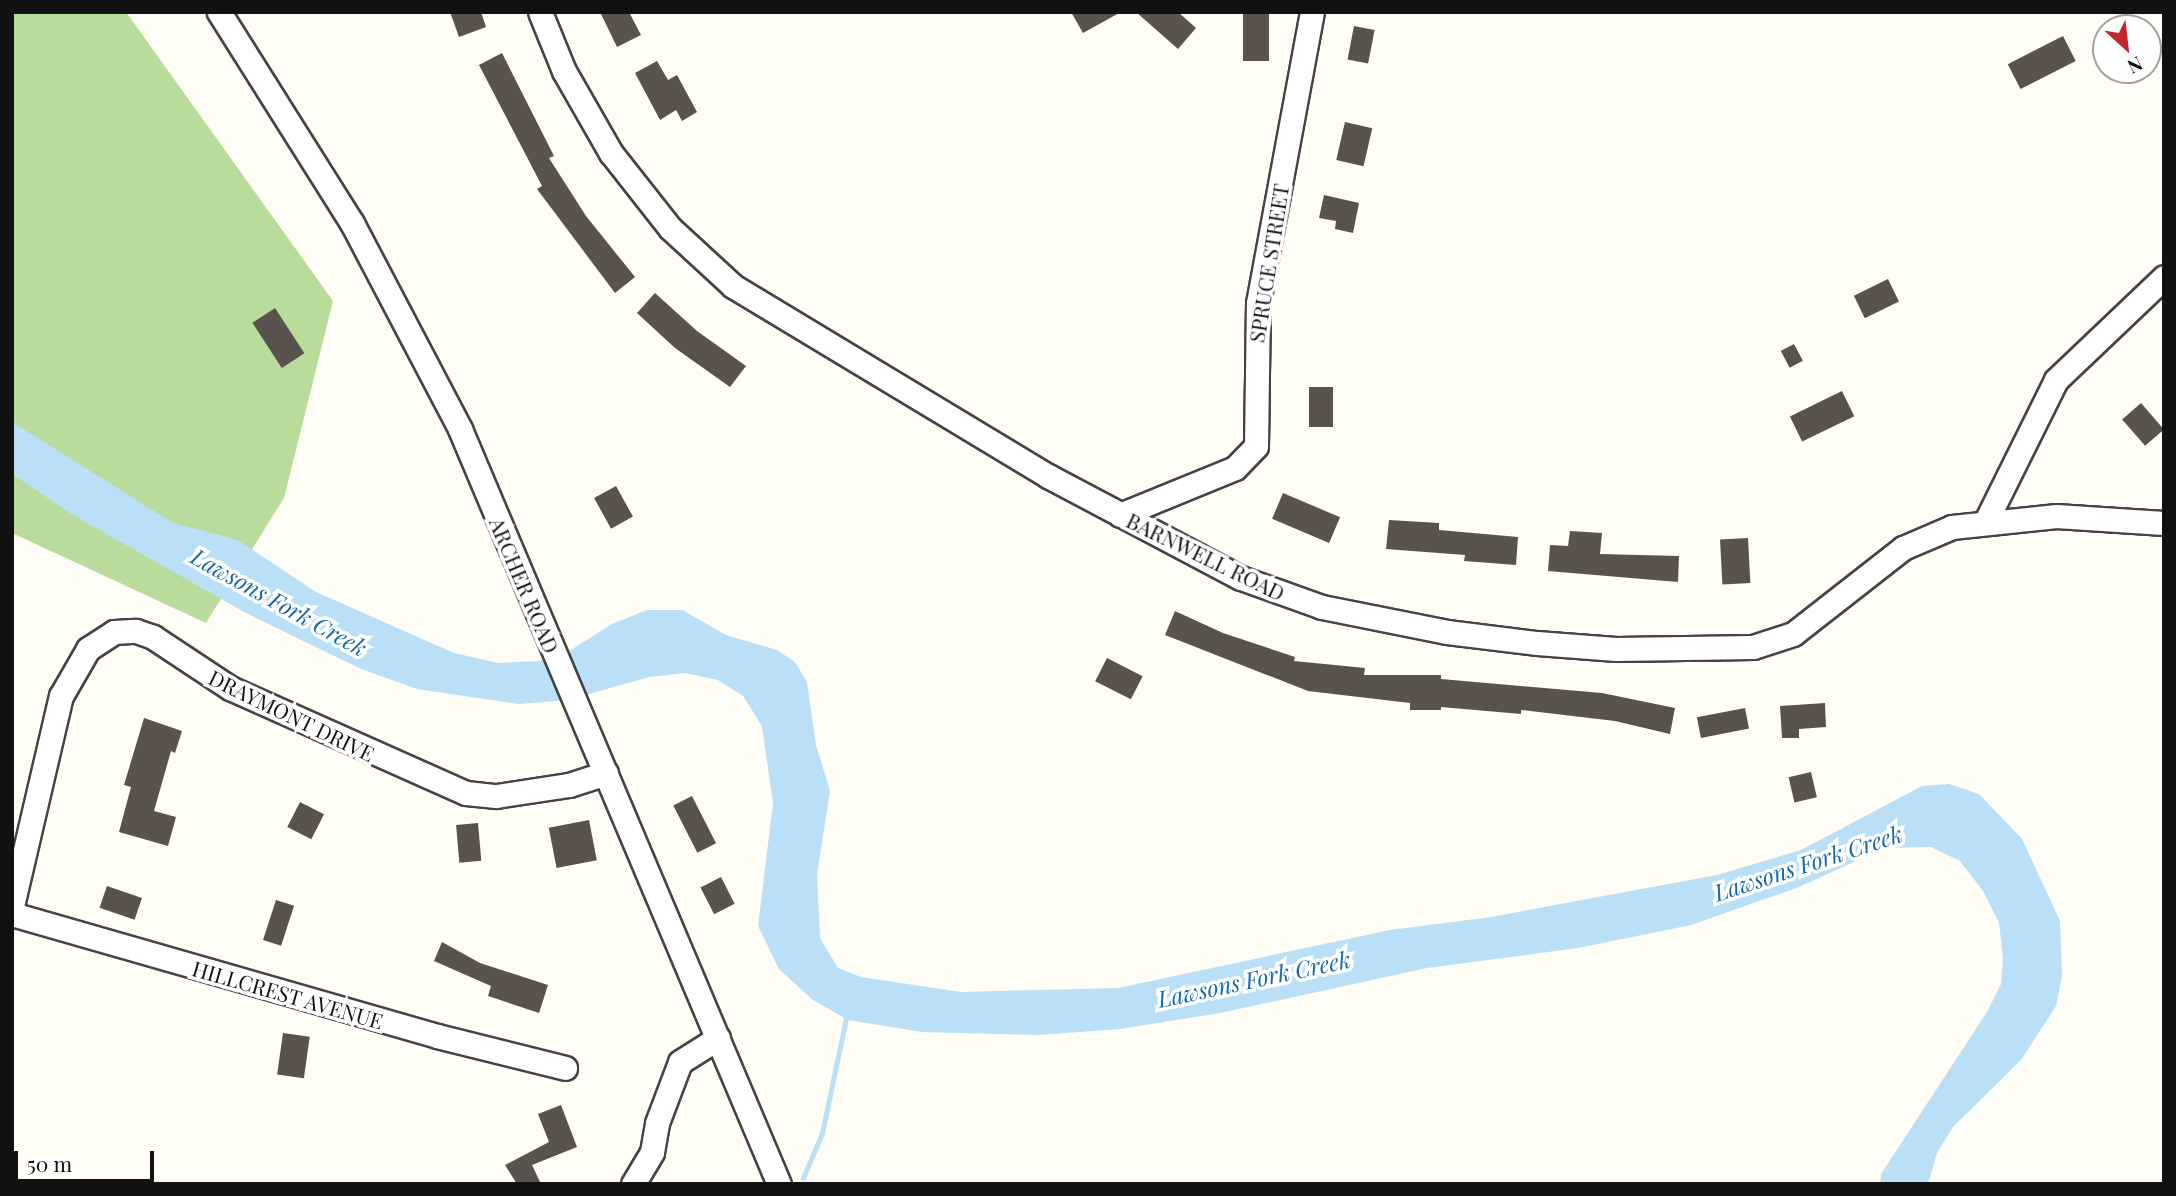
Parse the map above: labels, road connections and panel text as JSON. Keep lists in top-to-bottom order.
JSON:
{
  "streets": {
    "street": [
      "SPRUCE STREET",
      "BARNWELL ROAD",
      "ARCHER ROAD",
      "DRAYMONT DRIVE",
      "HILLCREST AVENUE"
    ]
  },
  "crossings": [
    ["SPRUCE STREET", "BARNWELL ROAD"],
    ["ARCHER ROAD", "DRAYMONT DRIVE"]
  ],
  "water": ["Lawsons Fork Creek"],
  "scale_bar": "50 m",
  "north": "bottom right"
}
